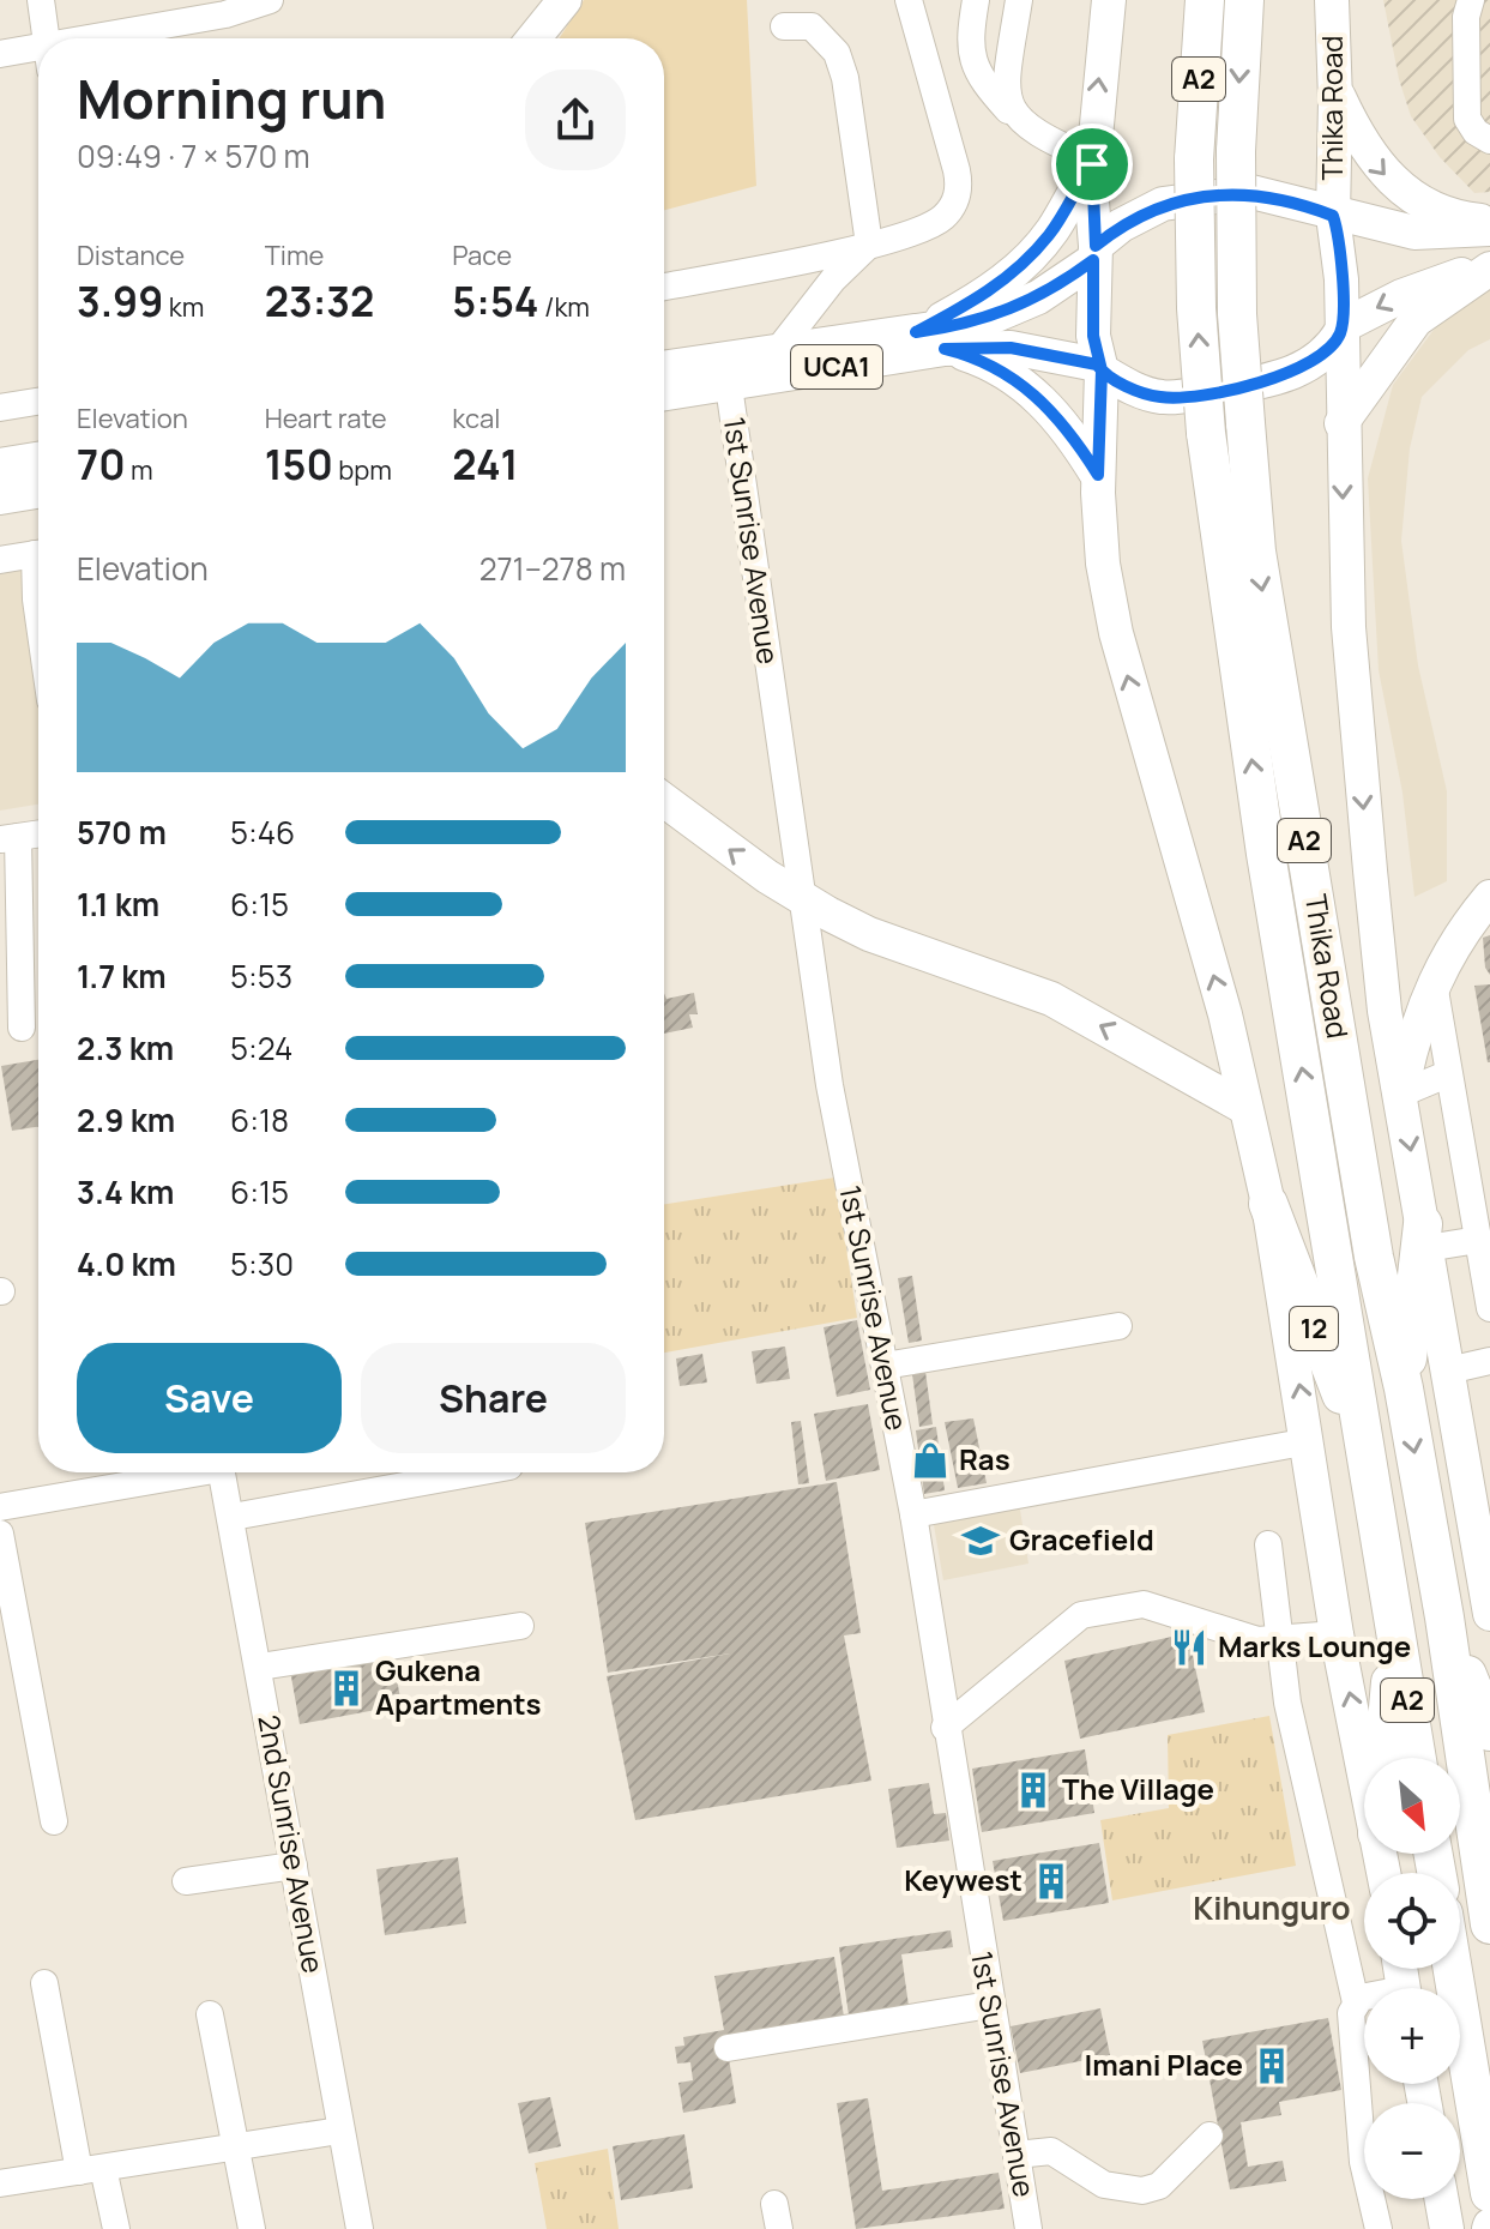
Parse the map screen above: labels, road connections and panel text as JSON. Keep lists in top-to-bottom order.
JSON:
{
  "streets": {
    "highway": ["A2", "Thika Road", "12"],
    "main road": ["UCA1"],
    "street": ["1st Sunrise Avenue", "2nd Sunrise Avenue"]
  },
  "crossings": [
    ["Thika Road", "UCA1"],
    ["Thika Road", "12"],
    ["UCA1", "1st Sunrise Avenue"]
  ],
  "districts": ["Kihunguro"],
  "places": {
    "shop": ["Ras"],
    "school or university": ["Gracefield"],
    "restaurant": ["Marks Lounge"],
    "building": [
      "Gukena Apartments",
      "The Village",
      "Keywest",
      "Imani Place"
    ]
  },
  "north": "bottom right",
  "page": {
    "heading": ["Morning run", "09:49 · 7 × 570 m"],
    "stats": [
      ["Distance", "3.99 km"],
      ["Time", "23:32"],
      ["Pace", "5:54 /km"],
      ["Elevation", "70 m"],
      ["Heart rate", "150 bpm"],
      ["kcal", "241"]
    ],
    "chart": ["Elevation", "271–278 m"],
    "list": [
      {
        "name": "570 m",
        "note": "5:46"
      },
      {
        "name": "1.1 km",
        "note": "6:15"
      },
      {
        "name": "1.7 km",
        "note": "5:53"
      },
      {
        "name": "2.3 km",
        "note": "5:24"
      },
      {
        "name": "2.9 km",
        "note": "6:18"
      },
      {
        "name": "3.4 km",
        "note": "6:15"
      },
      {
        "name": "4.0 km",
        "note": "5:30"
      }
    ],
    "buttons": ["Save", "Share"],
    "map_buttons": ["+", "−"]
  }
}
